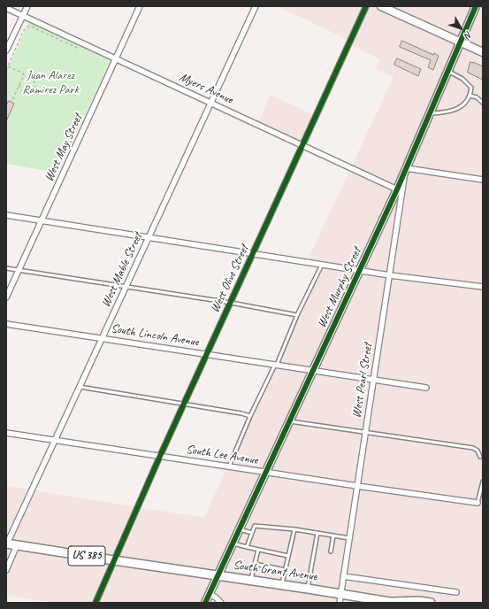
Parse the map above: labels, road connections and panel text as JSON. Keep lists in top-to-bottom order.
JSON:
{
  "streets": {
    "main road": ["US 385", "South Grant Avenue"],
    "street": [
      "Myers Avenue",
      "West May Street",
      "West Mable Street",
      "West Olive Street",
      "West Murphy Street",
      "South Lincoln Avenue",
      "West Pearl Street",
      "South Lee Avenue"
    ]
  },
  "crossings": [
    ["Myers Avenue", "West May Street"],
    ["Myers Avenue", "West Mable Street"],
    ["Myers Avenue", "West Olive Street"],
    ["Myers Avenue", "West Murphy Street"],
    ["West Mable Street", "South Lincoln Avenue"],
    ["West Mable Street", "South Lee Avenue"],
    ["West Mable Street", "South Grant Avenue"],
    ["West Olive Street", "South Lincoln Avenue"],
    ["West Olive Street", "South Lee Avenue"],
    ["West Olive Street", "South Grant Avenue"],
    ["West Murphy Street", "South Lincoln Avenue"],
    ["West Murphy Street", "West Pearl Street"],
    ["West Murphy Street", "South Lee Avenue"],
    ["West Murphy Street", "South Grant Avenue"],
    ["South Lincoln Avenue", "West Pearl Street"],
    ["West Pearl Street", "South Lee Avenue"],
    ["West Pearl Street", "South Grant Avenue"]
  ],
  "parks": ["Juan Alarez Ramirez Park"],
  "north": "bottom right"
}
